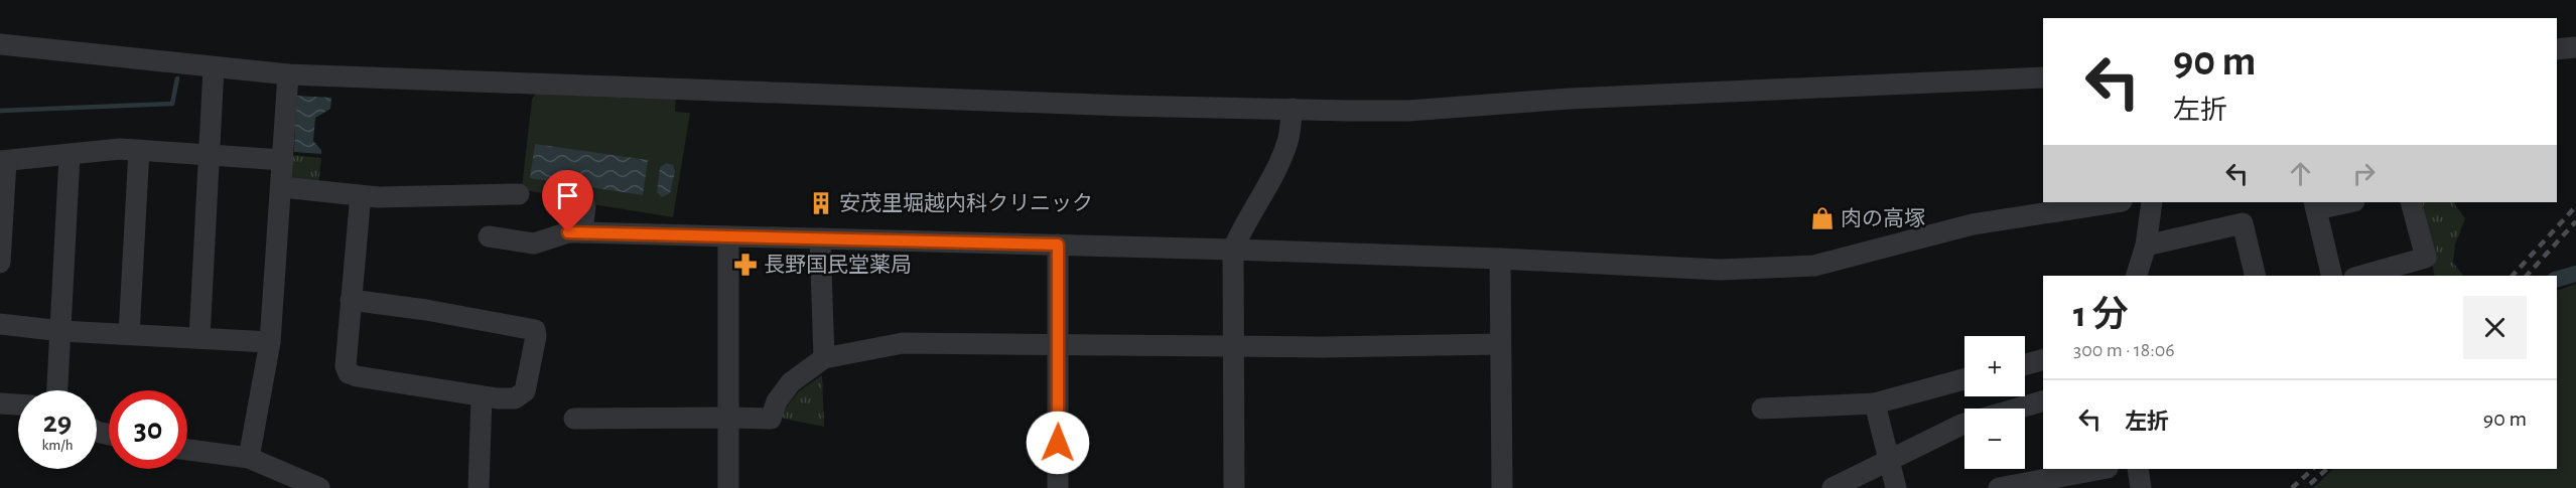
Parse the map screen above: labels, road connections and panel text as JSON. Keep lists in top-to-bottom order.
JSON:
{
  "places": {
    "building": ["安茂里堀越内科クリニック"],
    "shop": ["肉の高塚"],
    "pharmacy": ["長野国民堂薬局"]
  },
  "page": {
    "turn": ["90 m", "左折"],
    "heading": ["1 分", "300 m · 18:06"],
    "map_buttons": ["+", "−"],
    "list": [
      {
        "name": "左折",
        "value": "90 m"
      }
    ],
    "speed": "29 km/h",
    "limit": "30"
  }
}
